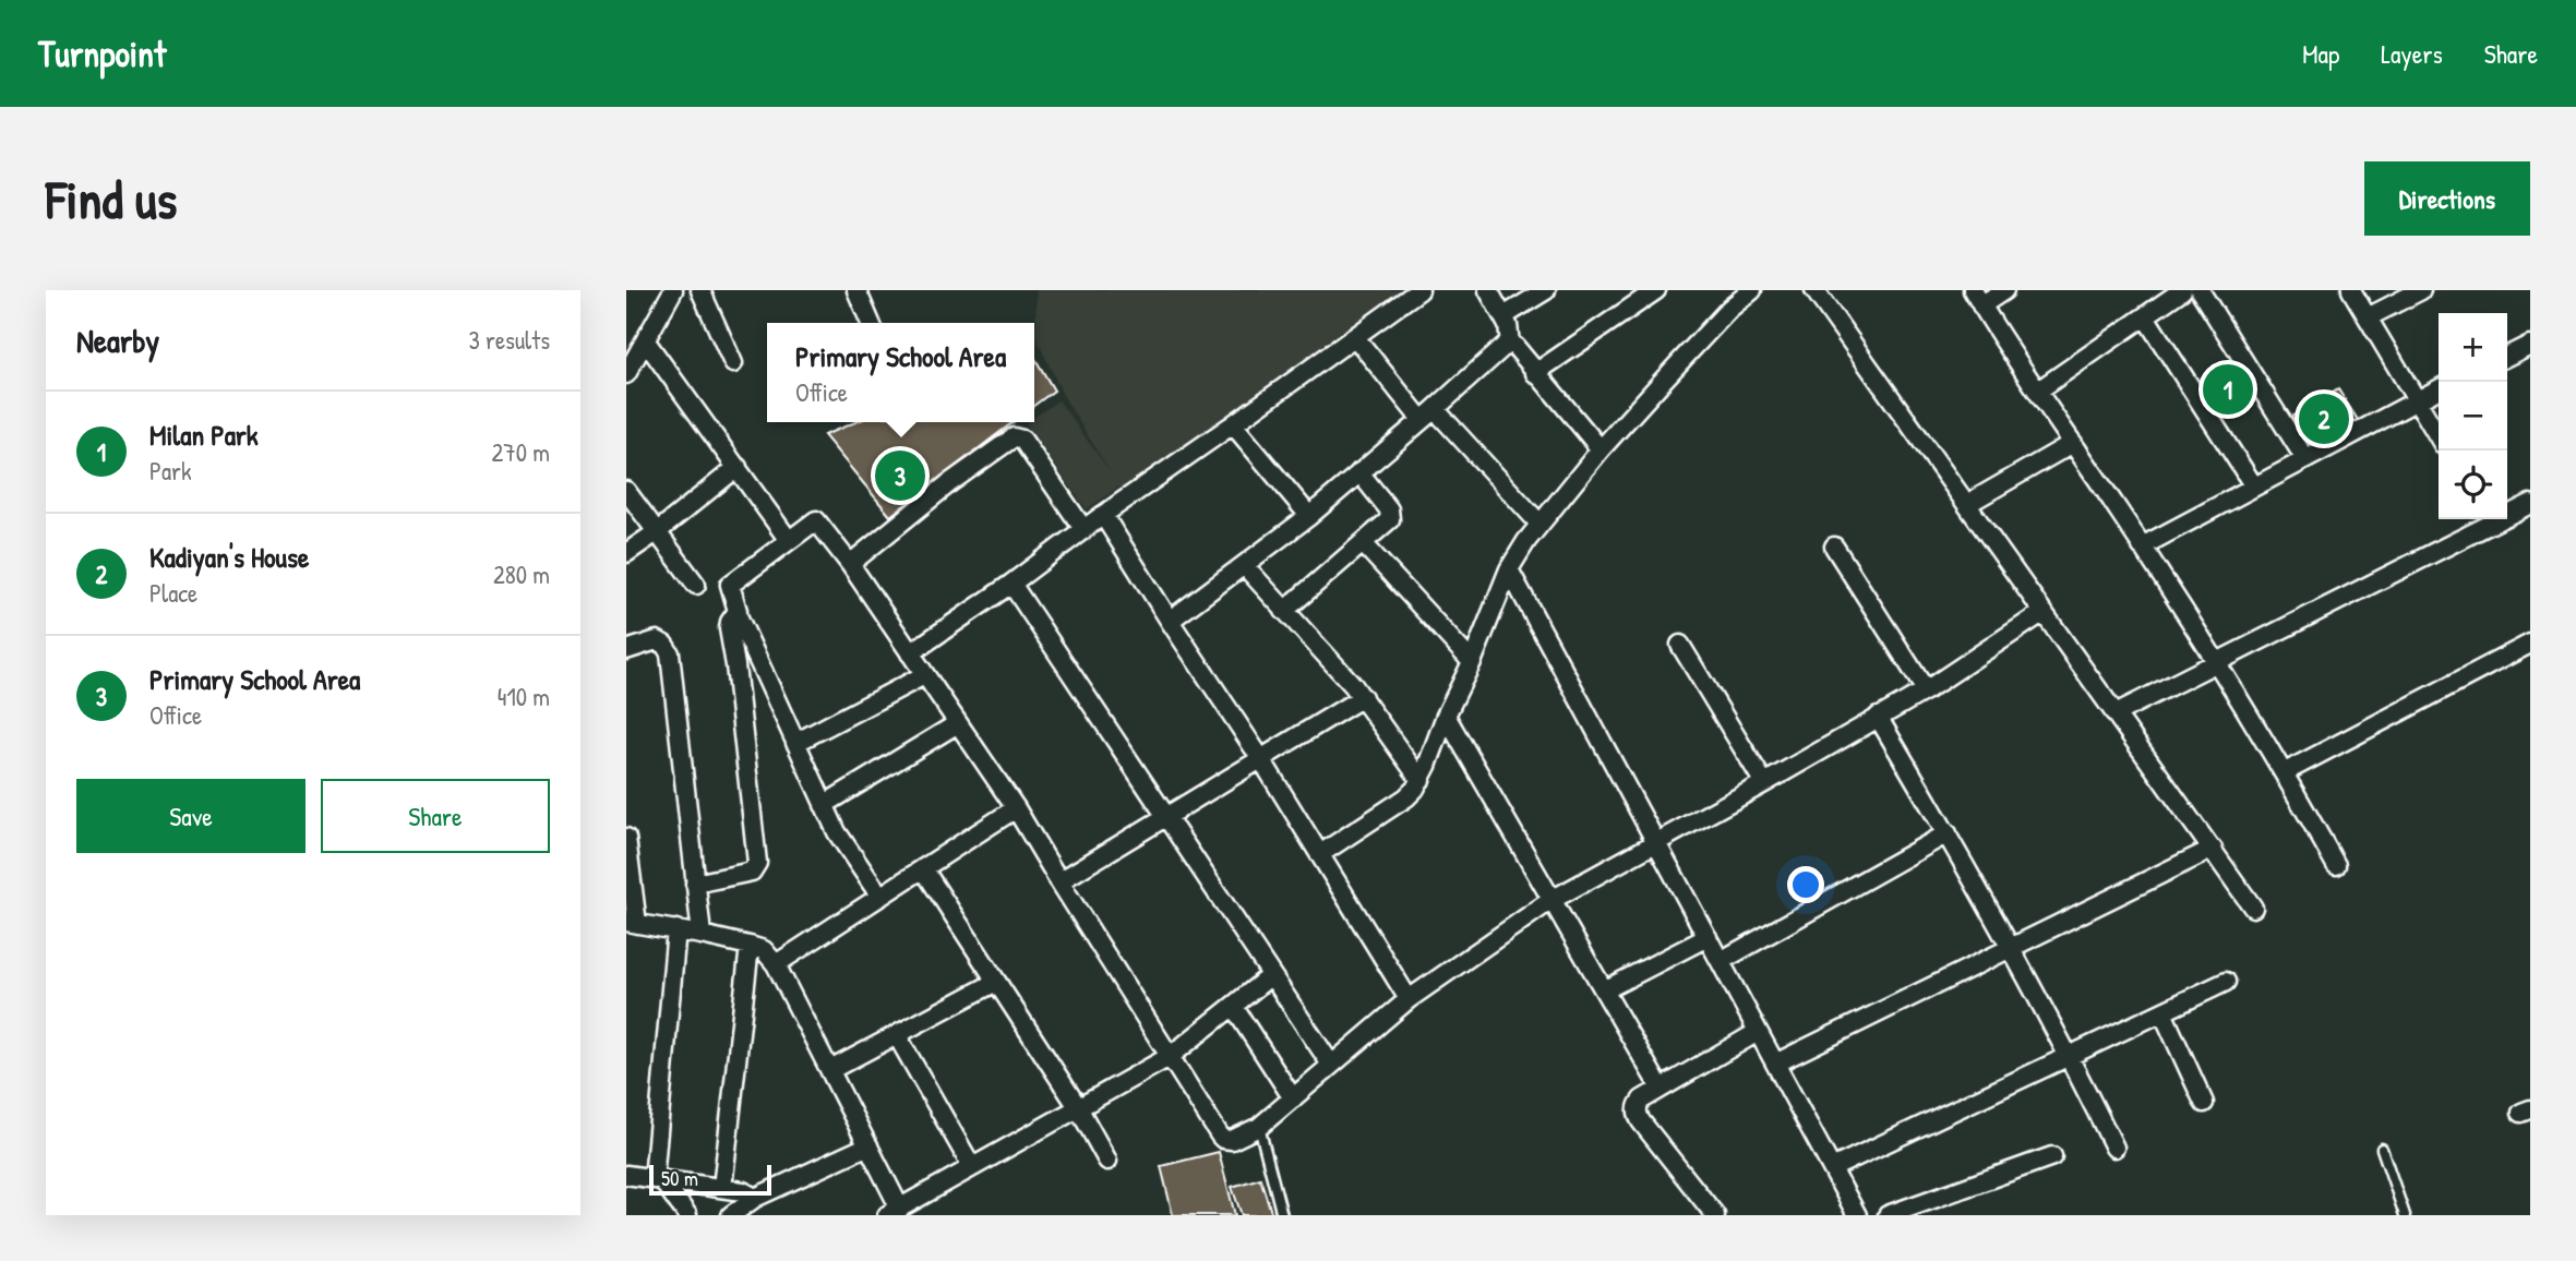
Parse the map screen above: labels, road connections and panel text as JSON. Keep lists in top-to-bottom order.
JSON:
{
  "scale_bar": "50 m",
  "page": {
    "header": "Turnpoint",
    "nav": ["Map", "Layers", "Share"],
    "buttons": [
      "Directions",
      ["Save", "Share"]
    ],
    "title": "Find us",
    "heading": ["Nearby", "3 results"],
    "map_buttons": ["+", "−"],
    "popup": ["Primary School Area", "Office"],
    "pins": ["1", "2", "3"],
    "list": [
      {
        "mark": "1",
        "name": "Milan Park",
        "note": "Park",
        "value": "270 m"
      },
      {
        "mark": "2",
        "name": "Kadiyan's House",
        "note": "Place",
        "value": "280 m"
      },
      {
        "mark": "3",
        "name": "Primary School Area",
        "note": "Office",
        "value": "410 m"
      }
    ],
    "scale": "50 m"
  }
}
